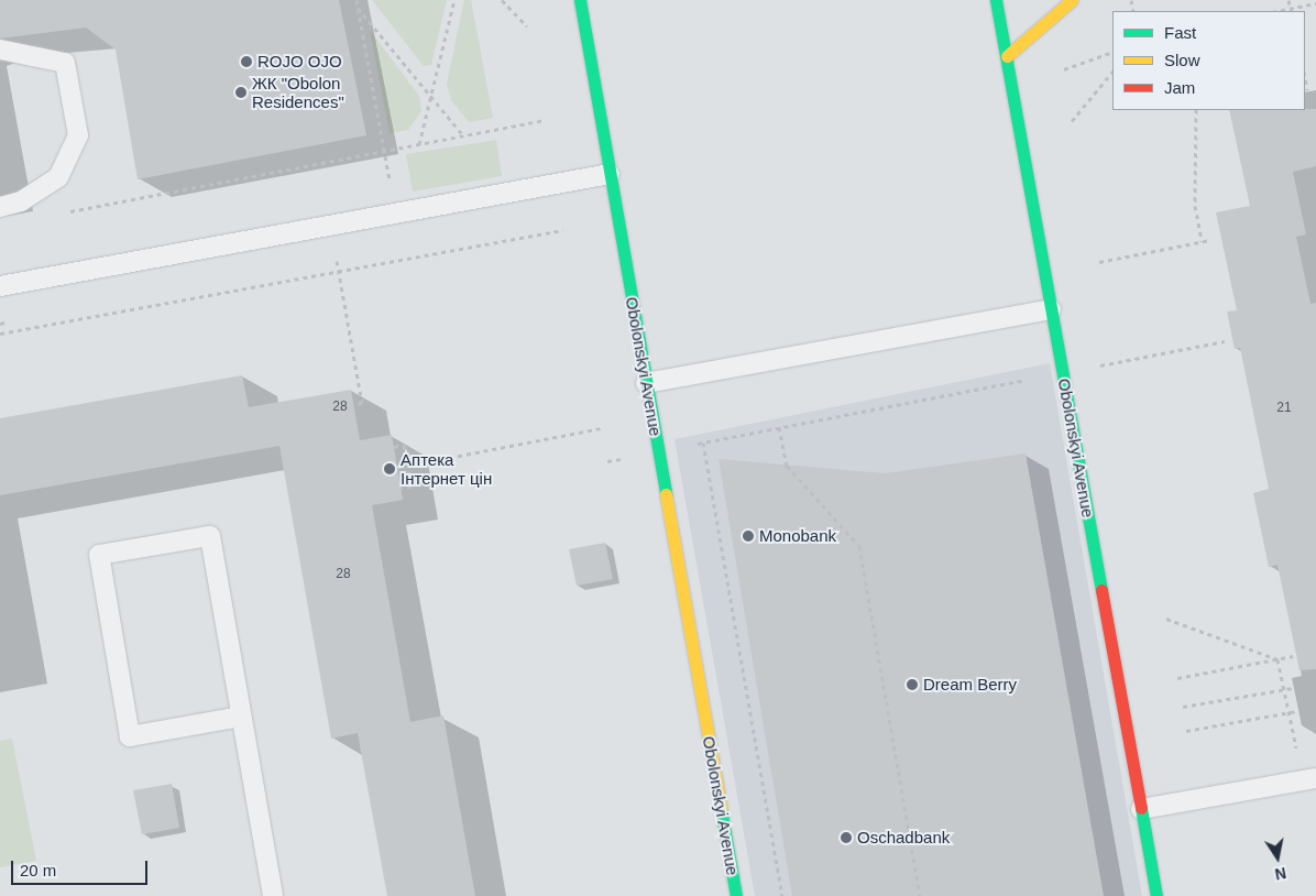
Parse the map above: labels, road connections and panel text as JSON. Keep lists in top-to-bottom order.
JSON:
{
  "streets": {
    "main road": ["Obolonskyi Avenue"]
  },
  "places": [
    "ROJO OJO",
    "ЖК \"Obolon Residences\"",
    "Аптека Інтернет цін",
    "Monobank",
    "Dream Berry",
    "Oschadbank"
  ],
  "house_numbers": ["28", "21", "28"],
  "legend": ["Fast", "Slow", "Jam"],
  "scale_bar": "20 m",
  "north": "bottom"
}
